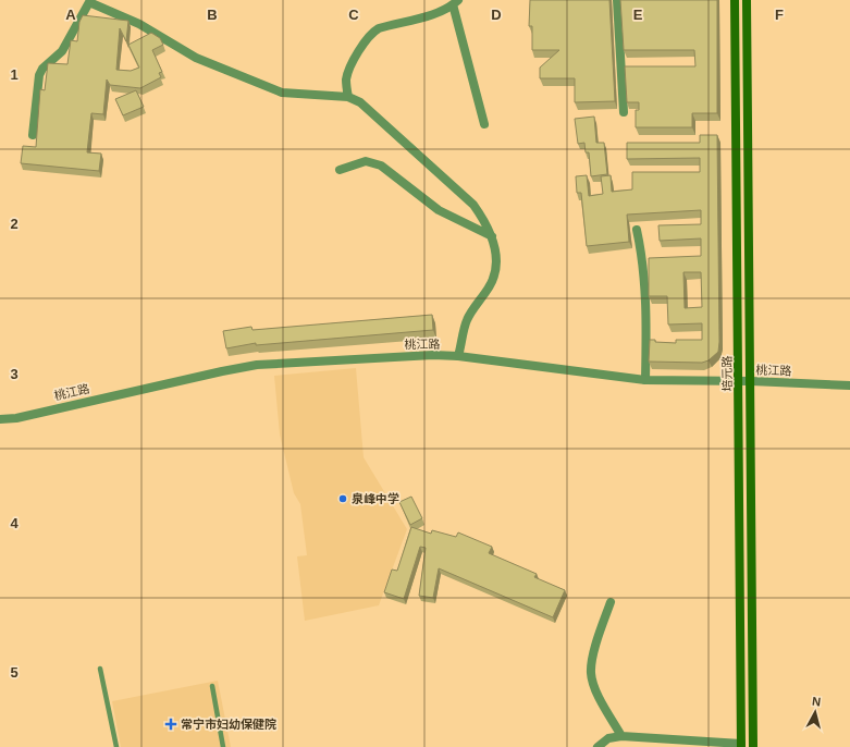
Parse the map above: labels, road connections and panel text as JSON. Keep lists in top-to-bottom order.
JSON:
{
  "streets": {
    "main road": ["培元路"],
    "street": ["桃江路"]
  },
  "crossings": [
    ["桃江路", "培元路"]
  ],
  "places": {
    "other": ["泉峰中学"],
    "health": ["常宁市妇幼保健院"]
  },
  "north": "top",
  "grid": {
    "columns": [
      "A",
      "B",
      "C",
      "D",
      "E",
      "F"
    ],
    "rows": [
      "1",
      "2",
      "3",
      "4",
      "5"
    ]
  }
}
